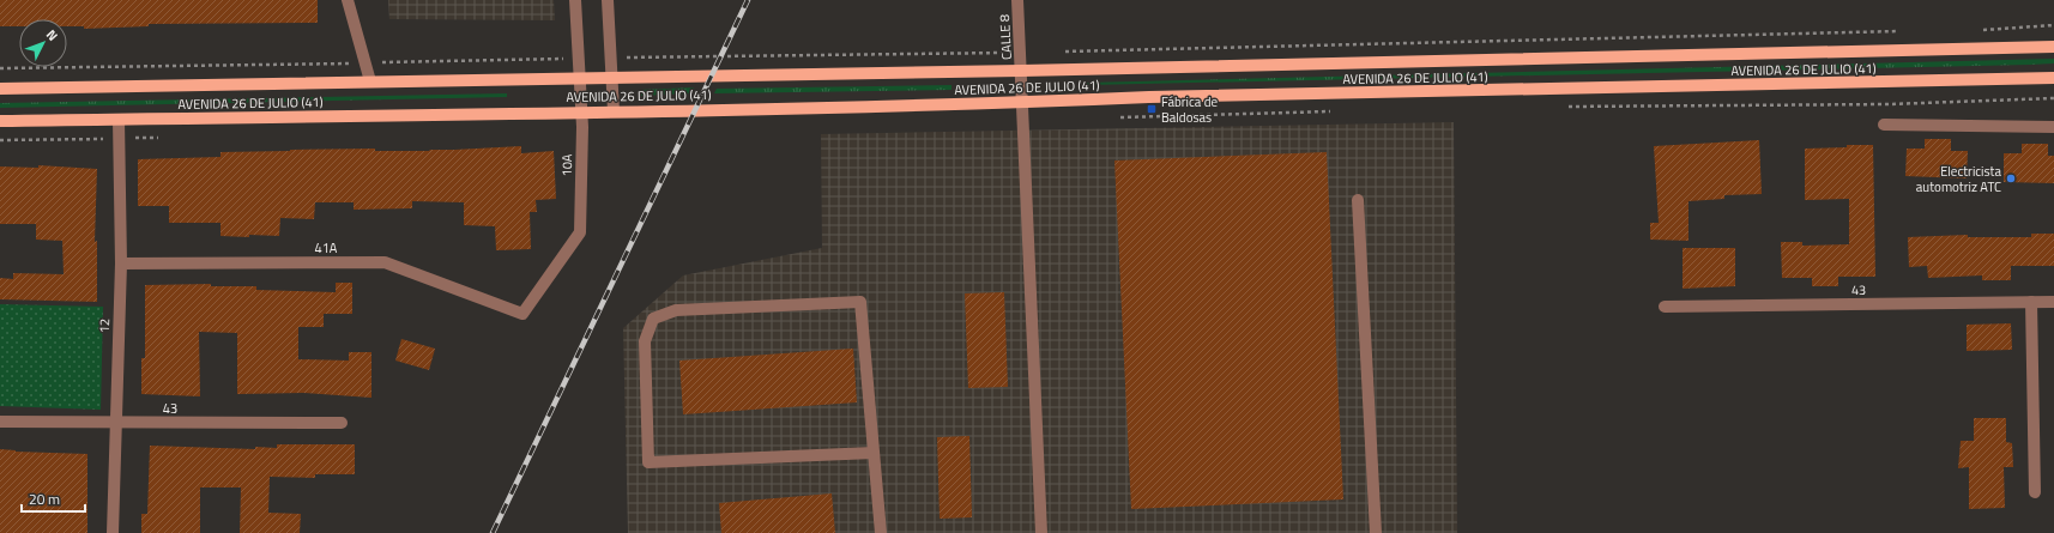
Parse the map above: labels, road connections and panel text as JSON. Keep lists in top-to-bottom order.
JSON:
{
  "streets": {
    "main road": ["AVENIDA 26 DE JULIO (41)"],
    "street": [
      "CALLE 8",
      "10A",
      "41A",
      "43",
      "12"
    ]
  },
  "crossings": [
    ["CALLE 8", "AVENIDA 26 DE JULIO (41)"],
    ["AVENIDA 26 DE JULIO (41)", "10A"],
    ["AVENIDA 26 DE JULIO (41)", "12"],
    ["10A", "41A"],
    ["41A", "12"],
    ["43", "12"]
  ],
  "places": {
    "transit": ["Fábrica de Baldosas"],
    "other": ["Electricista automotriz ATC"]
  },
  "scale_bar": "20 m",
  "north": "top right"
}
